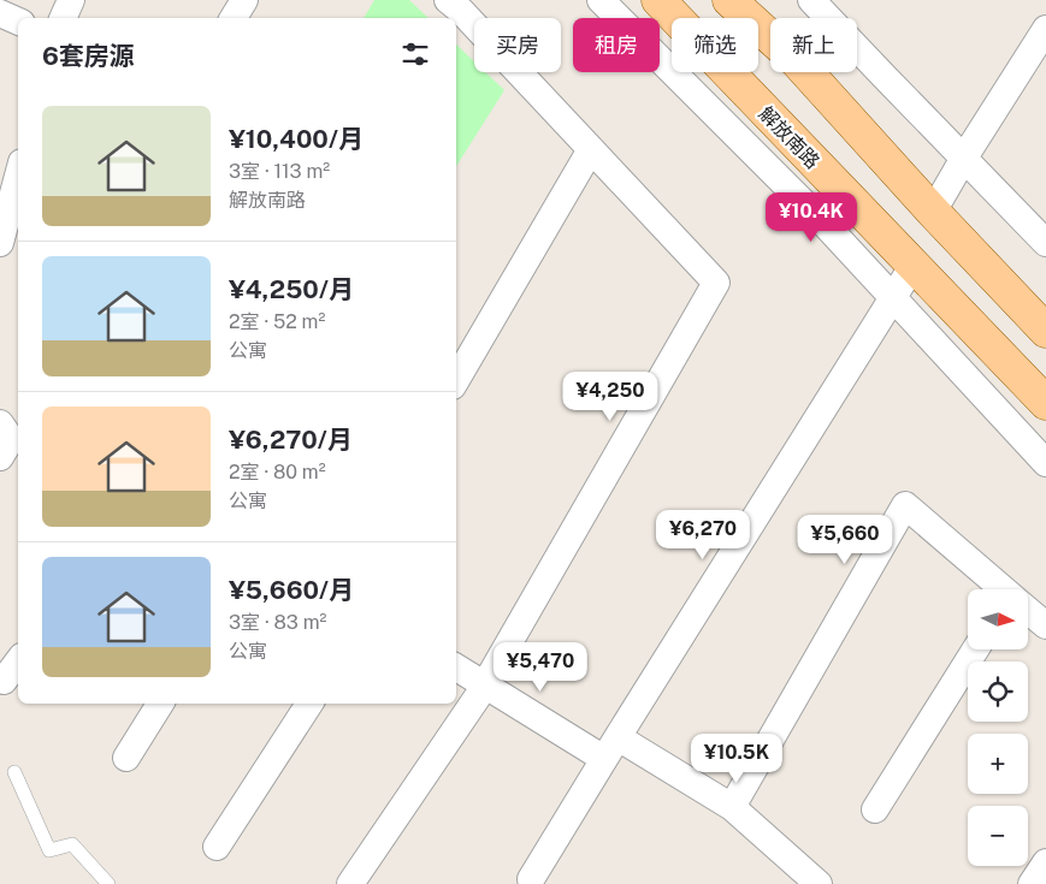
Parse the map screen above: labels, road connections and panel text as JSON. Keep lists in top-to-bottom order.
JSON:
{
  "streets": {
    "main road": ["解放南路"]
  },
  "north": "right",
  "page": {
    "chip": [
      "买房",
      "租房",
      "筛选",
      "新上"
    ],
    "heading": "6套房源",
    "list": [
      {
        "name": "¥10,400/月",
        "note": "3室 · 113 m² · 解放南路"
      },
      {
        "name": "¥4,250/月",
        "note": "2室 · 52 m² · 公寓"
      },
      {
        "name": "¥6,270/月",
        "note": "2室 · 80 m² · 公寓"
      },
      {
        "name": "¥5,660/月",
        "note": "3室 · 83 m² · 公寓"
      }
    ],
    "price": [
      "¥10.4K",
      "¥4,250",
      "¥6,270",
      "¥5,660",
      "¥5,470",
      "¥10.5K"
    ],
    "map_buttons": ["+", "−"]
  }
}
